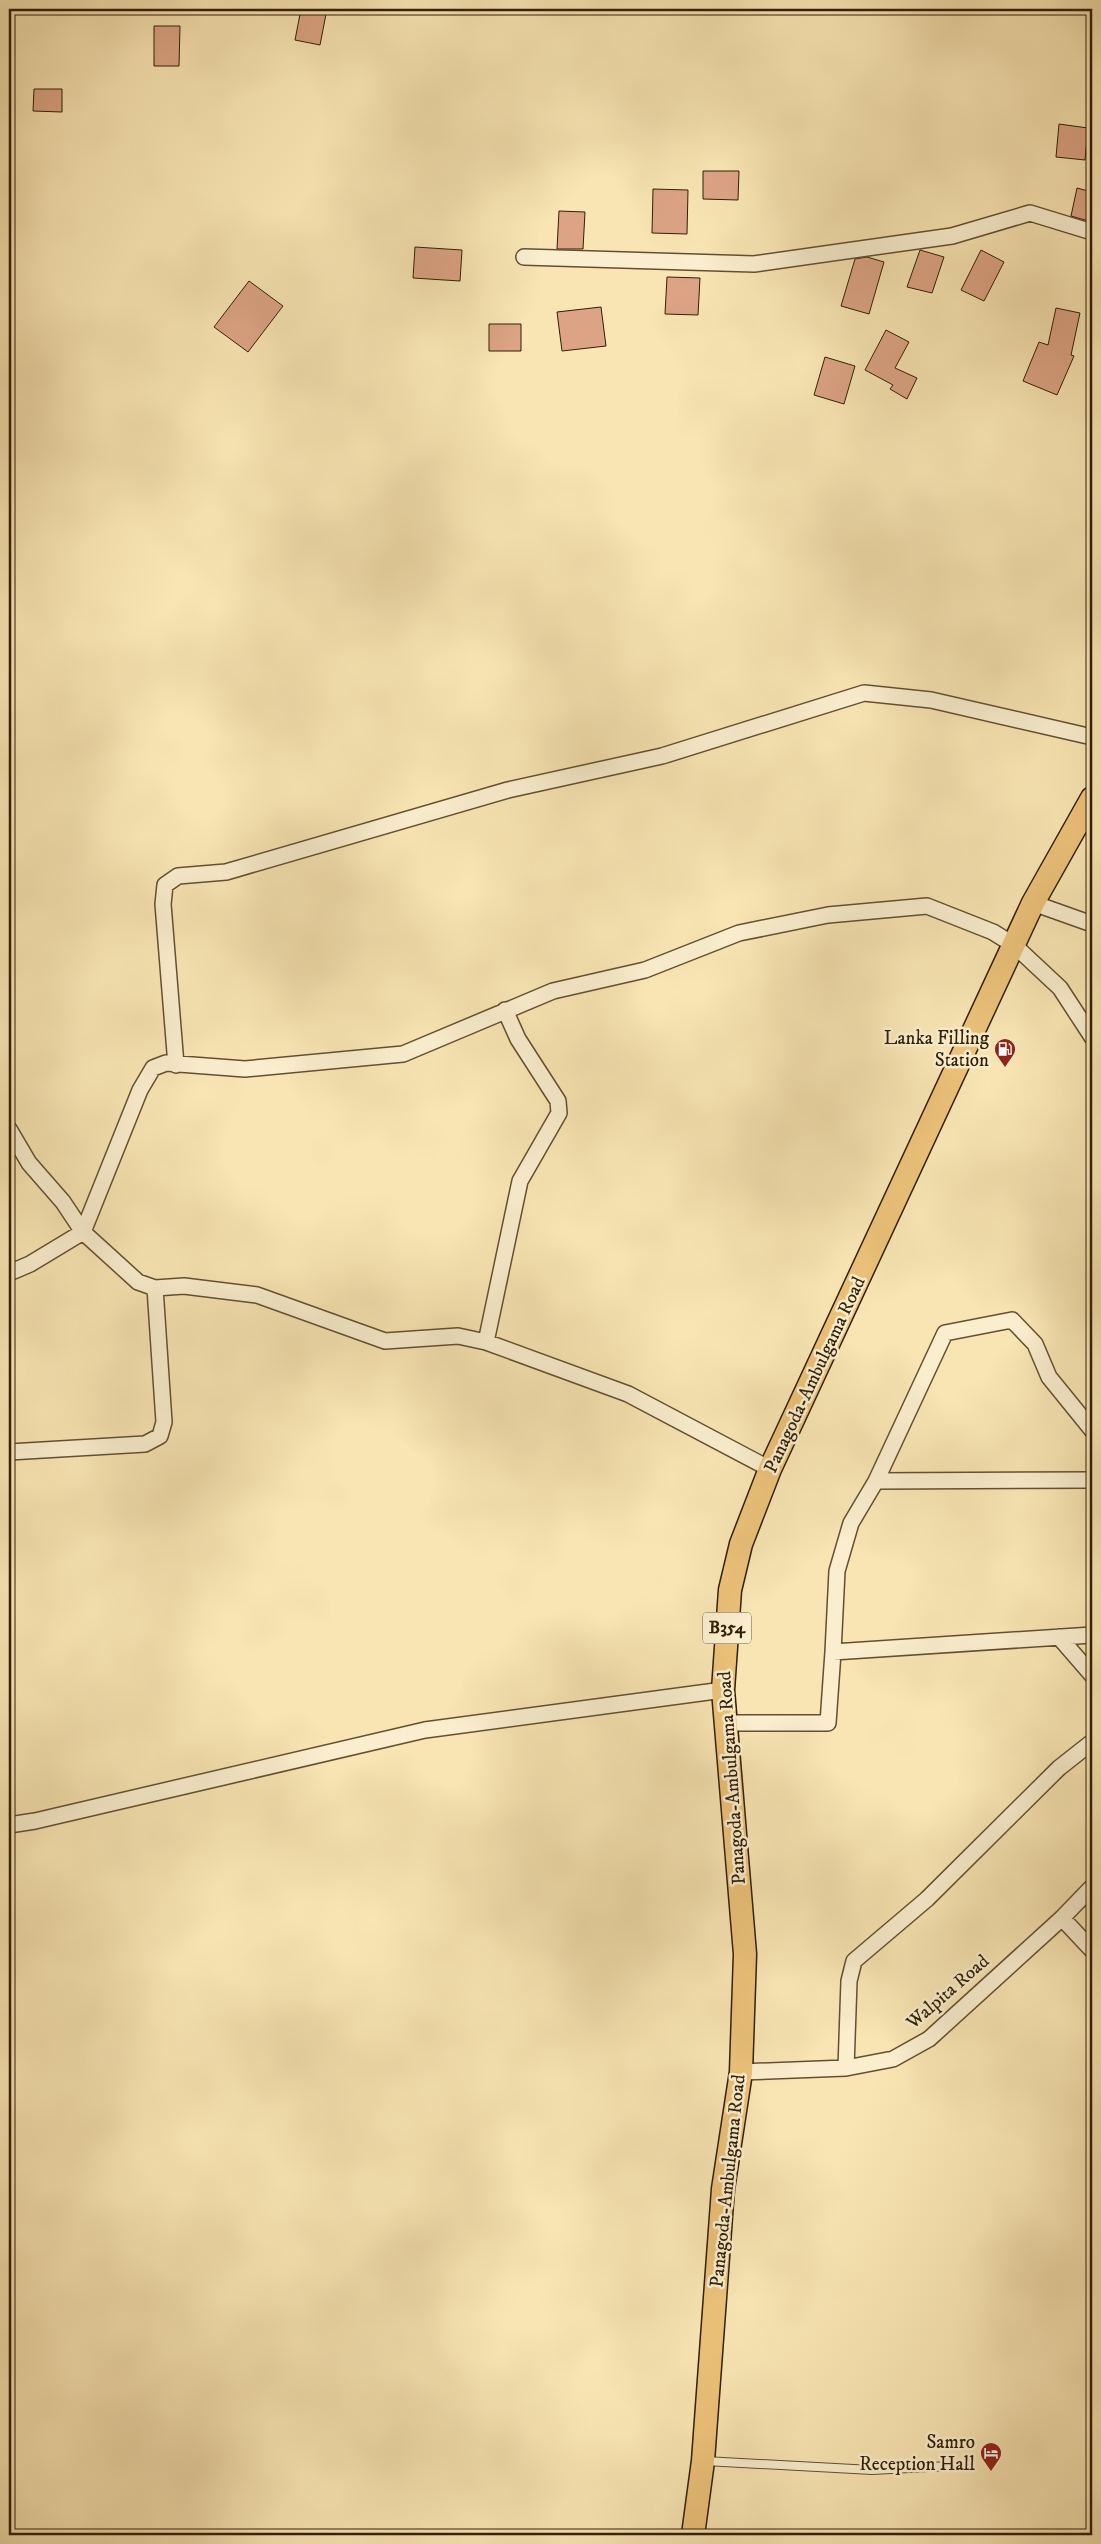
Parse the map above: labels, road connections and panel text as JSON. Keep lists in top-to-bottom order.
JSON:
{
  "streets": {
    "main road": ["Panagoda-Ambulgama Road", "B354"],
    "street": ["Walpita Road"]
  },
  "crossings": [
    ["Panagoda-Ambulgama Road", "Walpita Road"]
  ],
  "places": {
    "fuel station": ["Lanka Filling Station"],
    "hotel": ["Samro Reception Hall"]
  }
}
